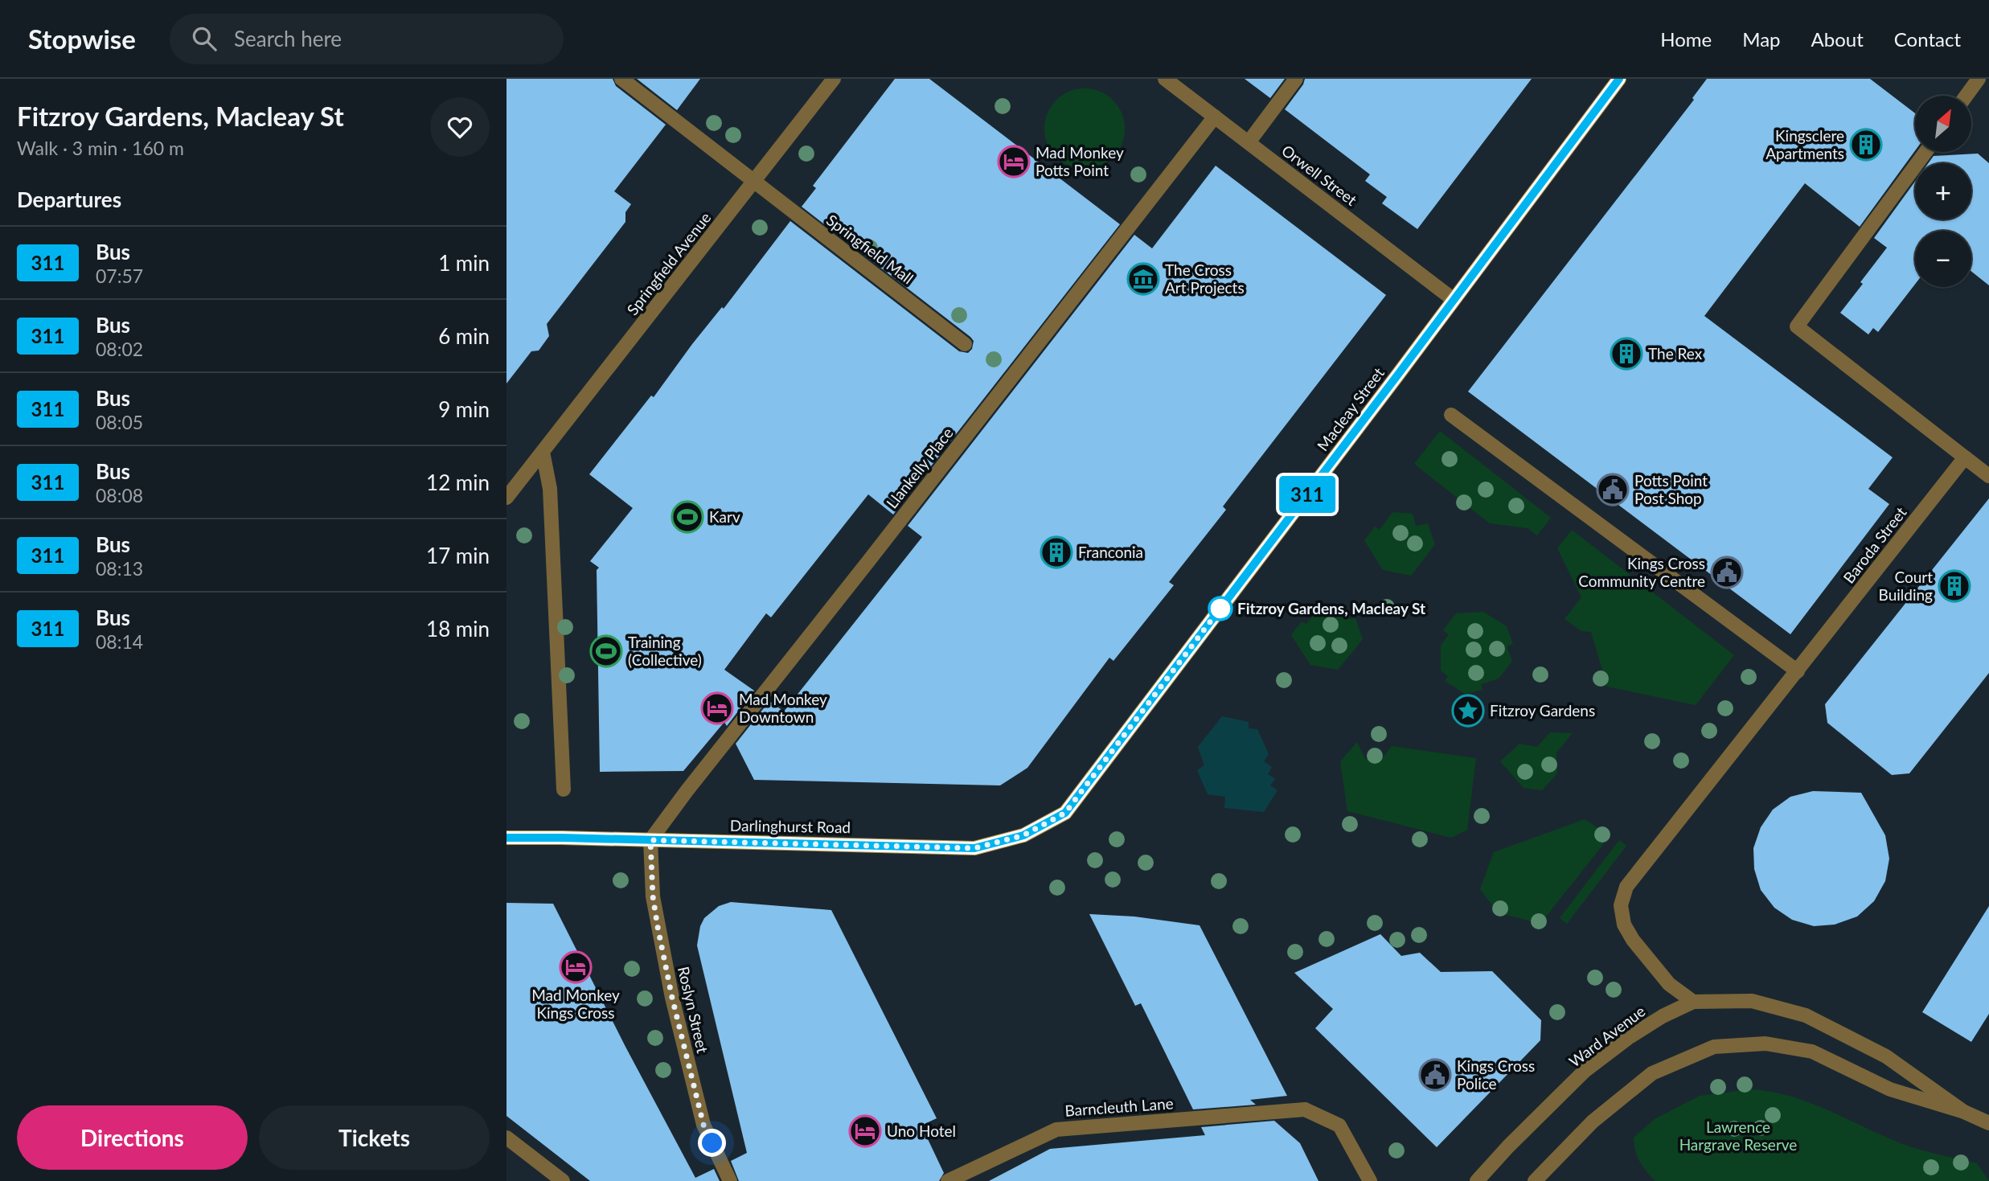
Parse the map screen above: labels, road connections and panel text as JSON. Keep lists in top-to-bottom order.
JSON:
{
  "streets": {
    "street": [
      "Orwell Street",
      "Springfield Mall",
      "Springfield Avenue",
      "Macleay Street",
      "Llankelly Place",
      "Baroda Street",
      "Darlinghurst Road",
      "Roslyn Street",
      "Ward Avenue",
      "Barncleuth Lane"
    ]
  },
  "crossings": [
    ["Orwell Street", "Macleay Street"],
    ["Orwell Street", "Llankelly Place"],
    ["Springfield Mall", "Springfield Avenue"],
    ["Macleay Street", "Darlinghurst Road"],
    ["Llankelly Place", "Darlinghurst Road"],
    ["Llankelly Place", "Roslyn Street"],
    ["Baroda Street", "Ward Avenue"],
    ["Darlinghurst Road", "Roslyn Street"]
  ],
  "parks": ["Lawrence Hargrave Reserve"],
  "places": {
    "building": [
      "Kingsclere Apartments",
      "The Rex",
      "Franconia",
      "Court Building"
    ],
    "hotel": [
      "Mad Monkey Potts Point",
      "Mad Monkey Downtown",
      "Mad Monkey Kings Cross",
      "Uno Hotel"
    ],
    "museum": ["The Cross Art Projects"],
    "public building": ["Potts Point Post Shop", "Kings Cross Community Centre", "Kings Cross Police"],
    "sports": ["Karv", "Training (Collective)"],
    "other": ["Fitzroy Gardens, Macleay St"],
    "place": ["Fitzroy Gardens"]
  },
  "lines": ["bus line 311"],
  "north": "top right",
  "page": {
    "header": "Stopwise",
    "search": "Search here",
    "nav": [
      "Home",
      "Map",
      "About",
      "Contact"
    ],
    "heading": [
      ["Fitzroy Gardens, Macleay St", "Walk · 3 min · 160 m"],
      "Departures"
    ],
    "on_map": "311",
    "map_buttons": ["+", "−"],
    "list": [
      {
        "mark": "311",
        "name": "Bus",
        "note": "07:57",
        "value": "1 min"
      },
      {
        "mark": "311",
        "name": "Bus",
        "note": "08:02",
        "value": "6 min"
      },
      {
        "mark": "311",
        "name": "Bus",
        "note": "08:05",
        "value": "9 min"
      },
      {
        "mark": "311",
        "name": "Bus",
        "note": "08:08",
        "value": "12 min"
      },
      {
        "mark": "311",
        "name": "Bus",
        "note": "08:13",
        "value": "17 min"
      },
      {
        "mark": "311",
        "name": "Bus",
        "note": "08:14",
        "value": "18 min"
      }
    ],
    "buttons": ["Directions", "Tickets"]
  }
}
